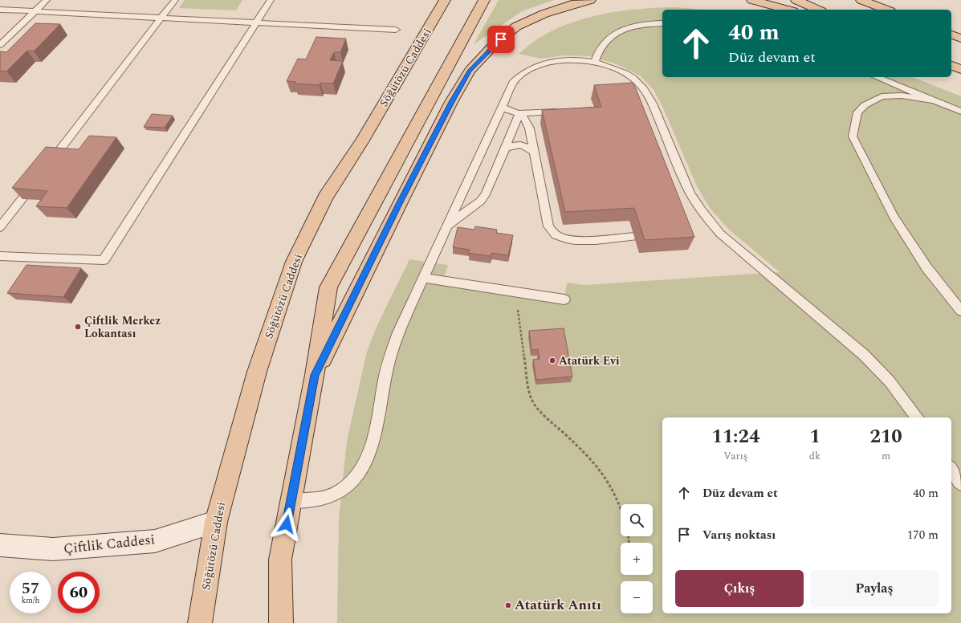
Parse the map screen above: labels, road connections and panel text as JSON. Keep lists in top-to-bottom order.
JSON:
{
  "streets": {
    "main road": ["Söğütözü Caddesi", "Çiftlik Caddesi"]
  },
  "crossings": [
    ["Söğütözü Caddesi", "Çiftlik Caddesi"]
  ],
  "places": ["Çiftlik Merkez Lokantası", "Atatürk Evi", "Atatürk Anıtı"],
  "page": {
    "turn": ["40 m", "Düz devam et"],
    "eta": [
      "11:24",
      "Varış",
      "1",
      "dk",
      "210",
      "m"
    ],
    "list": [
      {
        "name": "Düz devam et",
        "value": "40 m"
      },
      {
        "name": "Varış noktası",
        "value": "170 m"
      }
    ],
    "map_buttons": ["+", "−"],
    "buttons": ["Çıkış", "Paylaş"],
    "speed": "57 km/h",
    "limit": "60"
  }
}
